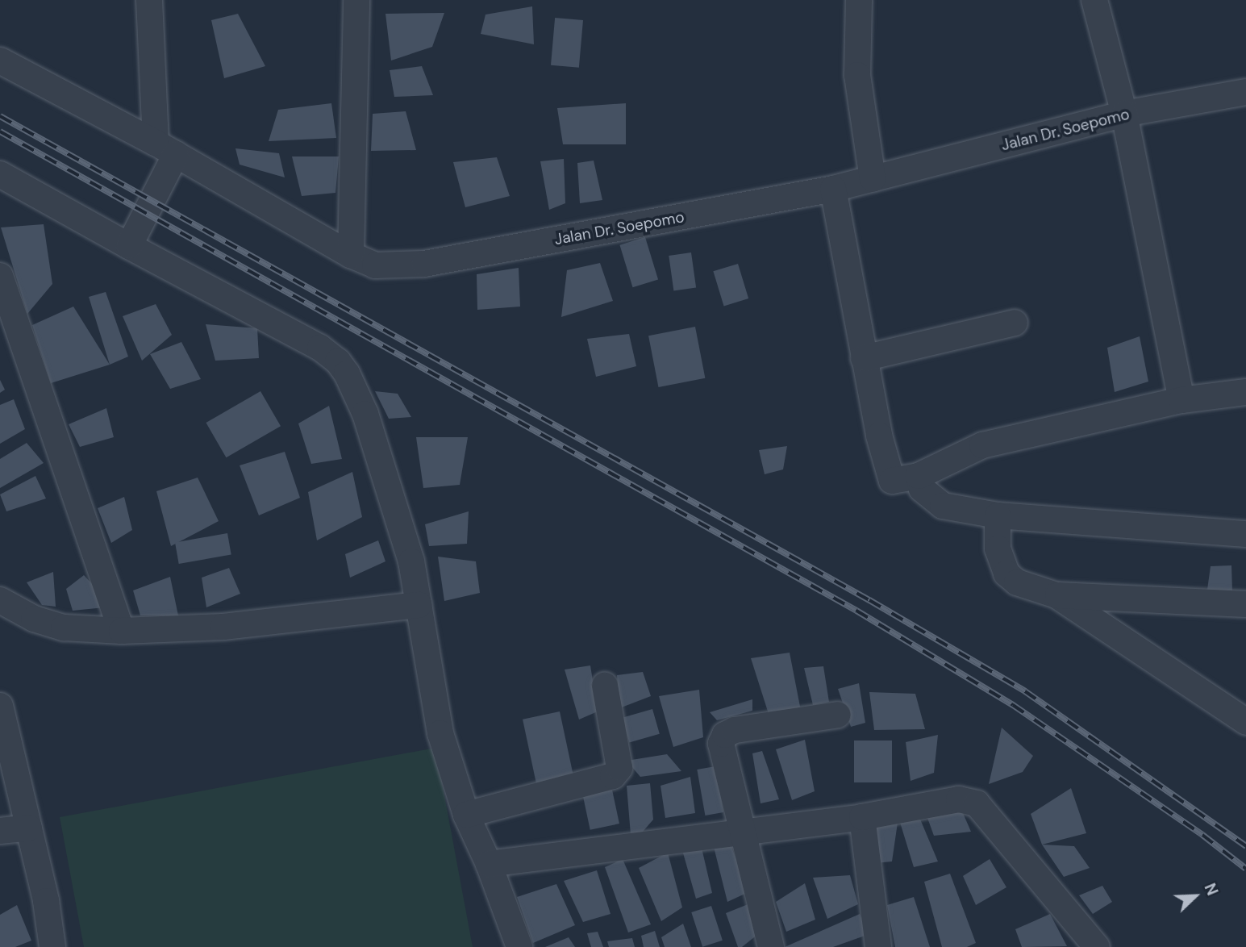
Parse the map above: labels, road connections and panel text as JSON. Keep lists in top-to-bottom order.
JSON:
{
  "streets": {
    "street": ["Jalan Dr. Soepomo"]
  },
  "north": "top right"
}
